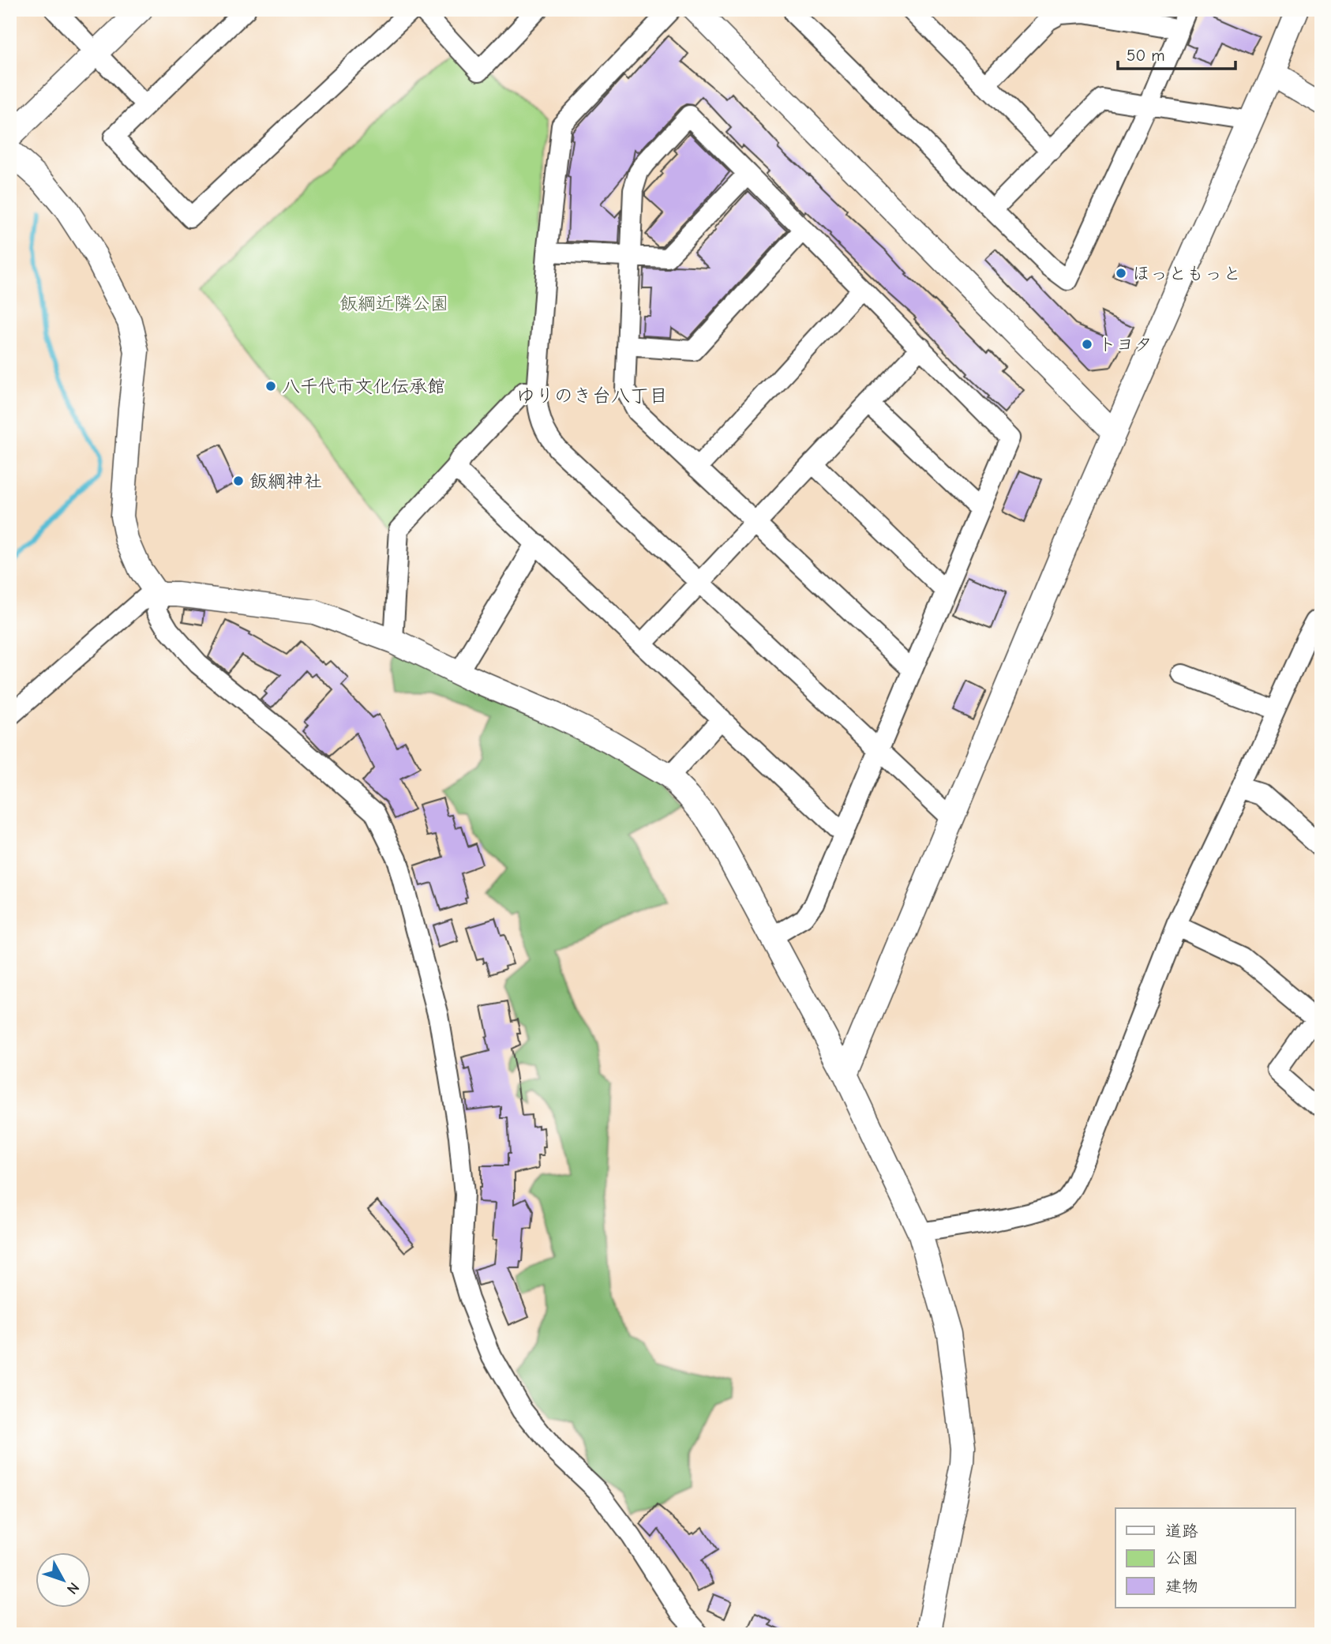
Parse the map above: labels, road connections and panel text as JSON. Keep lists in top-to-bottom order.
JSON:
{
  "districts": ["ゆりのき台八丁目"],
  "parks": ["飯綱近隣公園"],
  "places": [
    "ほっともっと",
    "トヨタ",
    "八千代市文化伝承館",
    "飯綱神社"
  ],
  "legend": ["道路", "公園", "建物"],
  "scale_bar": "50 m",
  "north": "bottom right"
}
